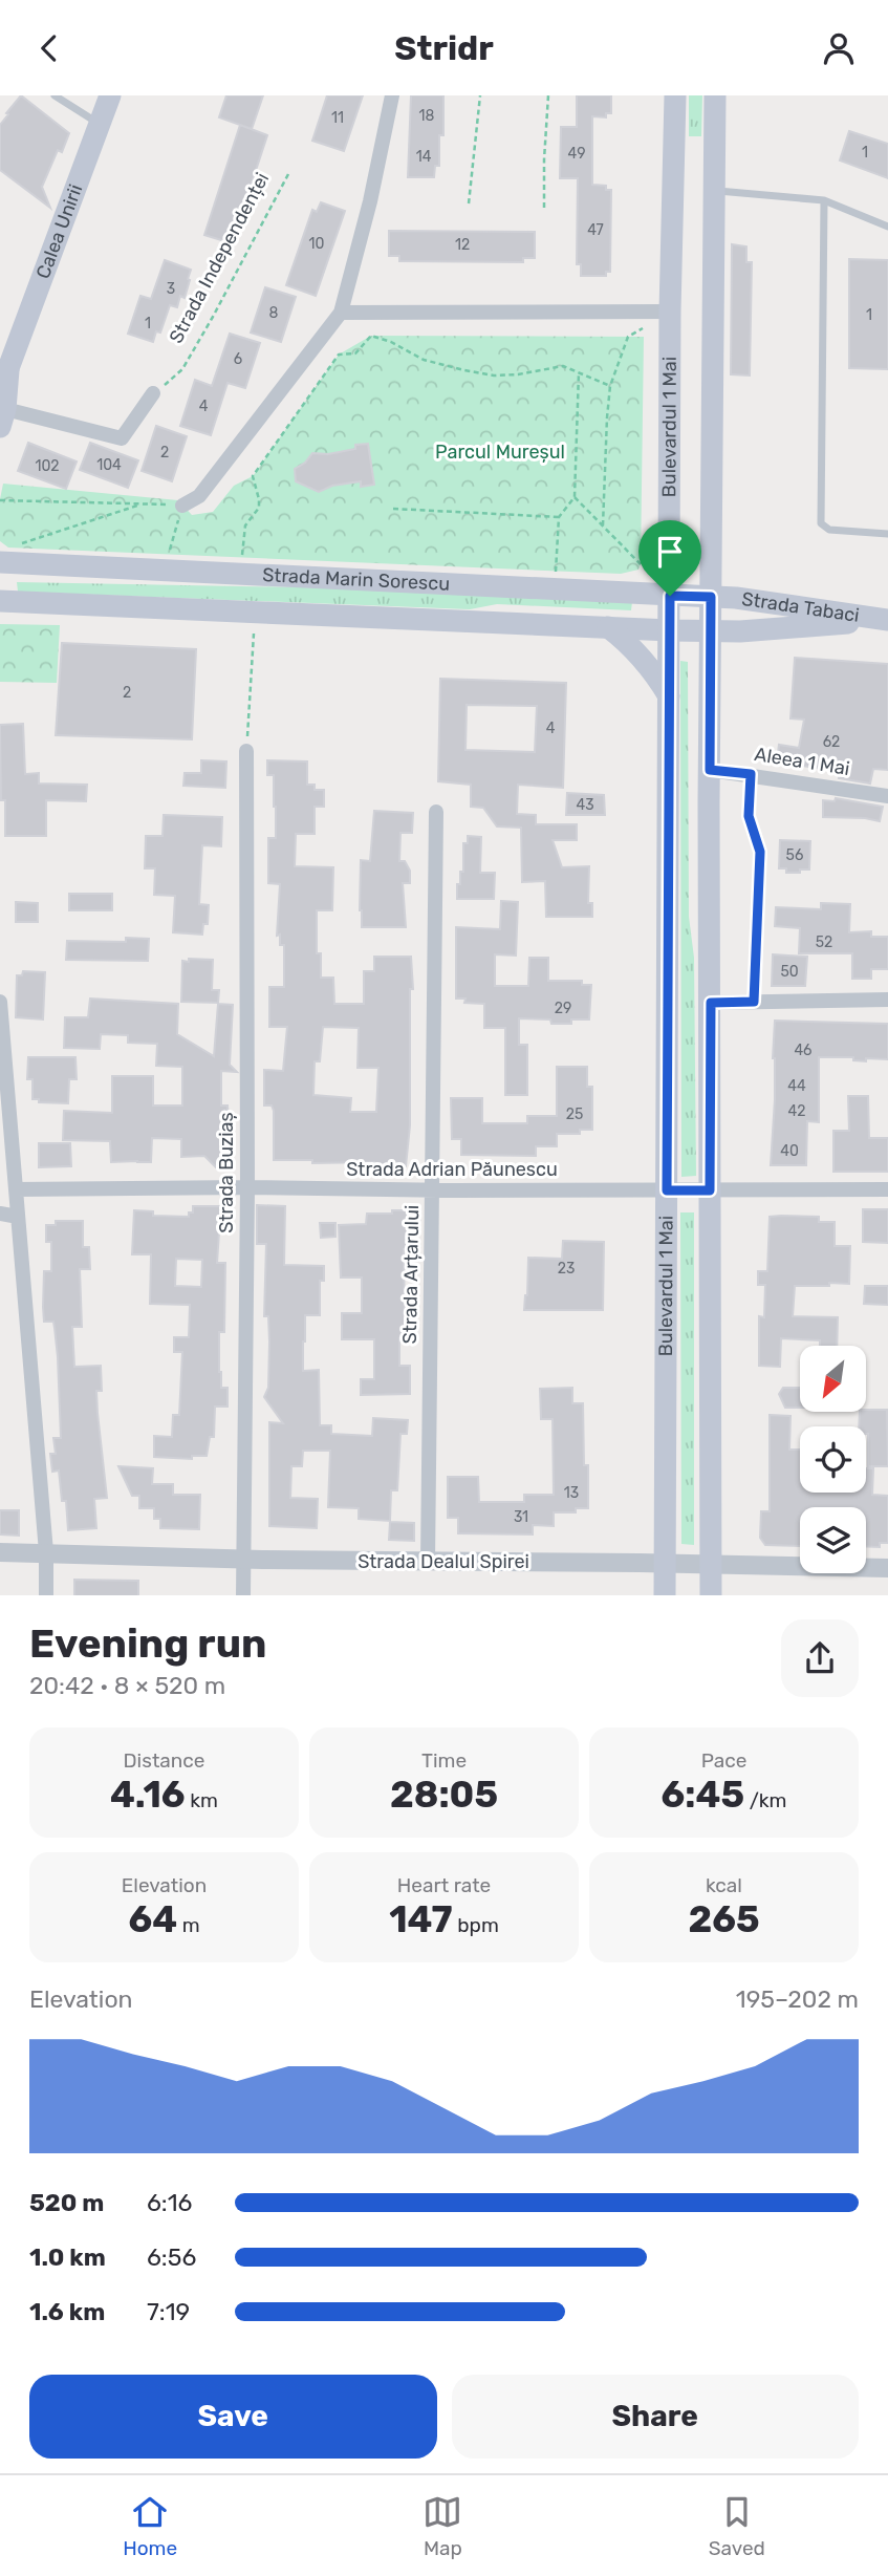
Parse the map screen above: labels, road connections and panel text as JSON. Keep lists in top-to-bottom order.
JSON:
{
  "streets": {
    "main road": [
      "Calea Unirii",
      "Bulevardul 1 Mai",
      "Strada Marin Sorescu",
      "Strada Tabaci"
    ],
    "street": [
      "Aleea 1 Mai",
      "Strada Adrian Păunescu",
      "Strada Buziaș",
      "Strada Arțarului",
      "Strada Dealul Spirei"
    ],
    "path": ["Strada Independenței"]
  },
  "crossings": [
    ["Bulevardul 1 Mai", "Strada Marin Sorescu"],
    ["Bulevardul 1 Mai", "Strada Tabaci"],
    ["Bulevardul 1 Mai", "Strada Adrian Păunescu"],
    ["Bulevardul 1 Mai", "Strada Dealul Spirei"],
    ["Strada Marin Sorescu", "Strada Tabaci"],
    ["Strada Adrian Păunescu", "Strada Buziaș"],
    ["Strada Adrian Păunescu", "Strada Arțarului"],
    ["Strada Buziaș", "Strada Dealul Spirei"],
    ["Strada Arțarului", "Strada Dealul Spirei"]
  ],
  "parks": ["Parcul Mureșul"],
  "house_numbers": [
    "18",
    "11",
    "1",
    "49",
    "14",
    "47",
    "10",
    "12",
    "3",
    "8",
    "1",
    "1",
    "6",
    "4",
    "2",
    "104",
    "102",
    "2",
    "4",
    "62",
    "43",
    "56",
    "52",
    "50",
    "29",
    "46",
    "44",
    "42",
    "25",
    "40",
    "23",
    "13",
    "31"
  ],
  "north": "bottom left",
  "page": {
    "header": "Stridr",
    "heading": ["Evening run", "20:42 · 8 × 520 m"],
    "stats": [
      ["Distance", "4.16 km"],
      ["Time", "28:05"],
      ["Pace", "6:45 /km"],
      ["Elevation", "64 m"],
      ["Heart rate", "147 bpm"],
      ["kcal", "265"]
    ],
    "chart": ["Elevation", "195–202 m"],
    "list": [
      {
        "name": "520 m",
        "note": "6:16"
      },
      {
        "name": "1.0 km",
        "note": "6:56"
      },
      {
        "name": "1.6 km",
        "note": "7:19"
      }
    ],
    "buttons": ["Save", "Share"],
    "tabs": ["Home", "Map", "Saved"]
  }
}
